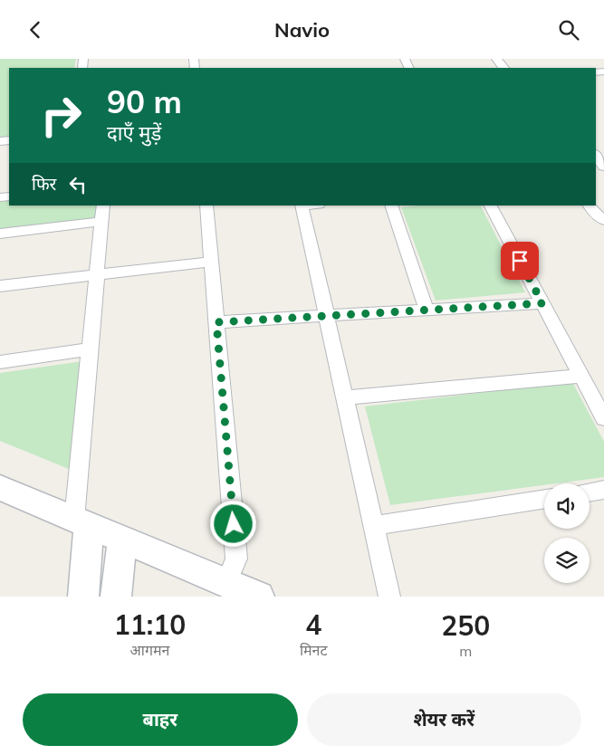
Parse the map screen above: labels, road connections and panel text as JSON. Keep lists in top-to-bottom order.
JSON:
{
  "page": {
    "header": "Navio",
    "turn": ["90 m", "दाएँ मुड़ें"],
    "then": "फिर",
    "eta": [
      "11:10",
      "आगमन",
      "4",
      "मिनट",
      "250",
      "m"
    ],
    "buttons": ["बाहर", "शेयर करें"]
  }
}
